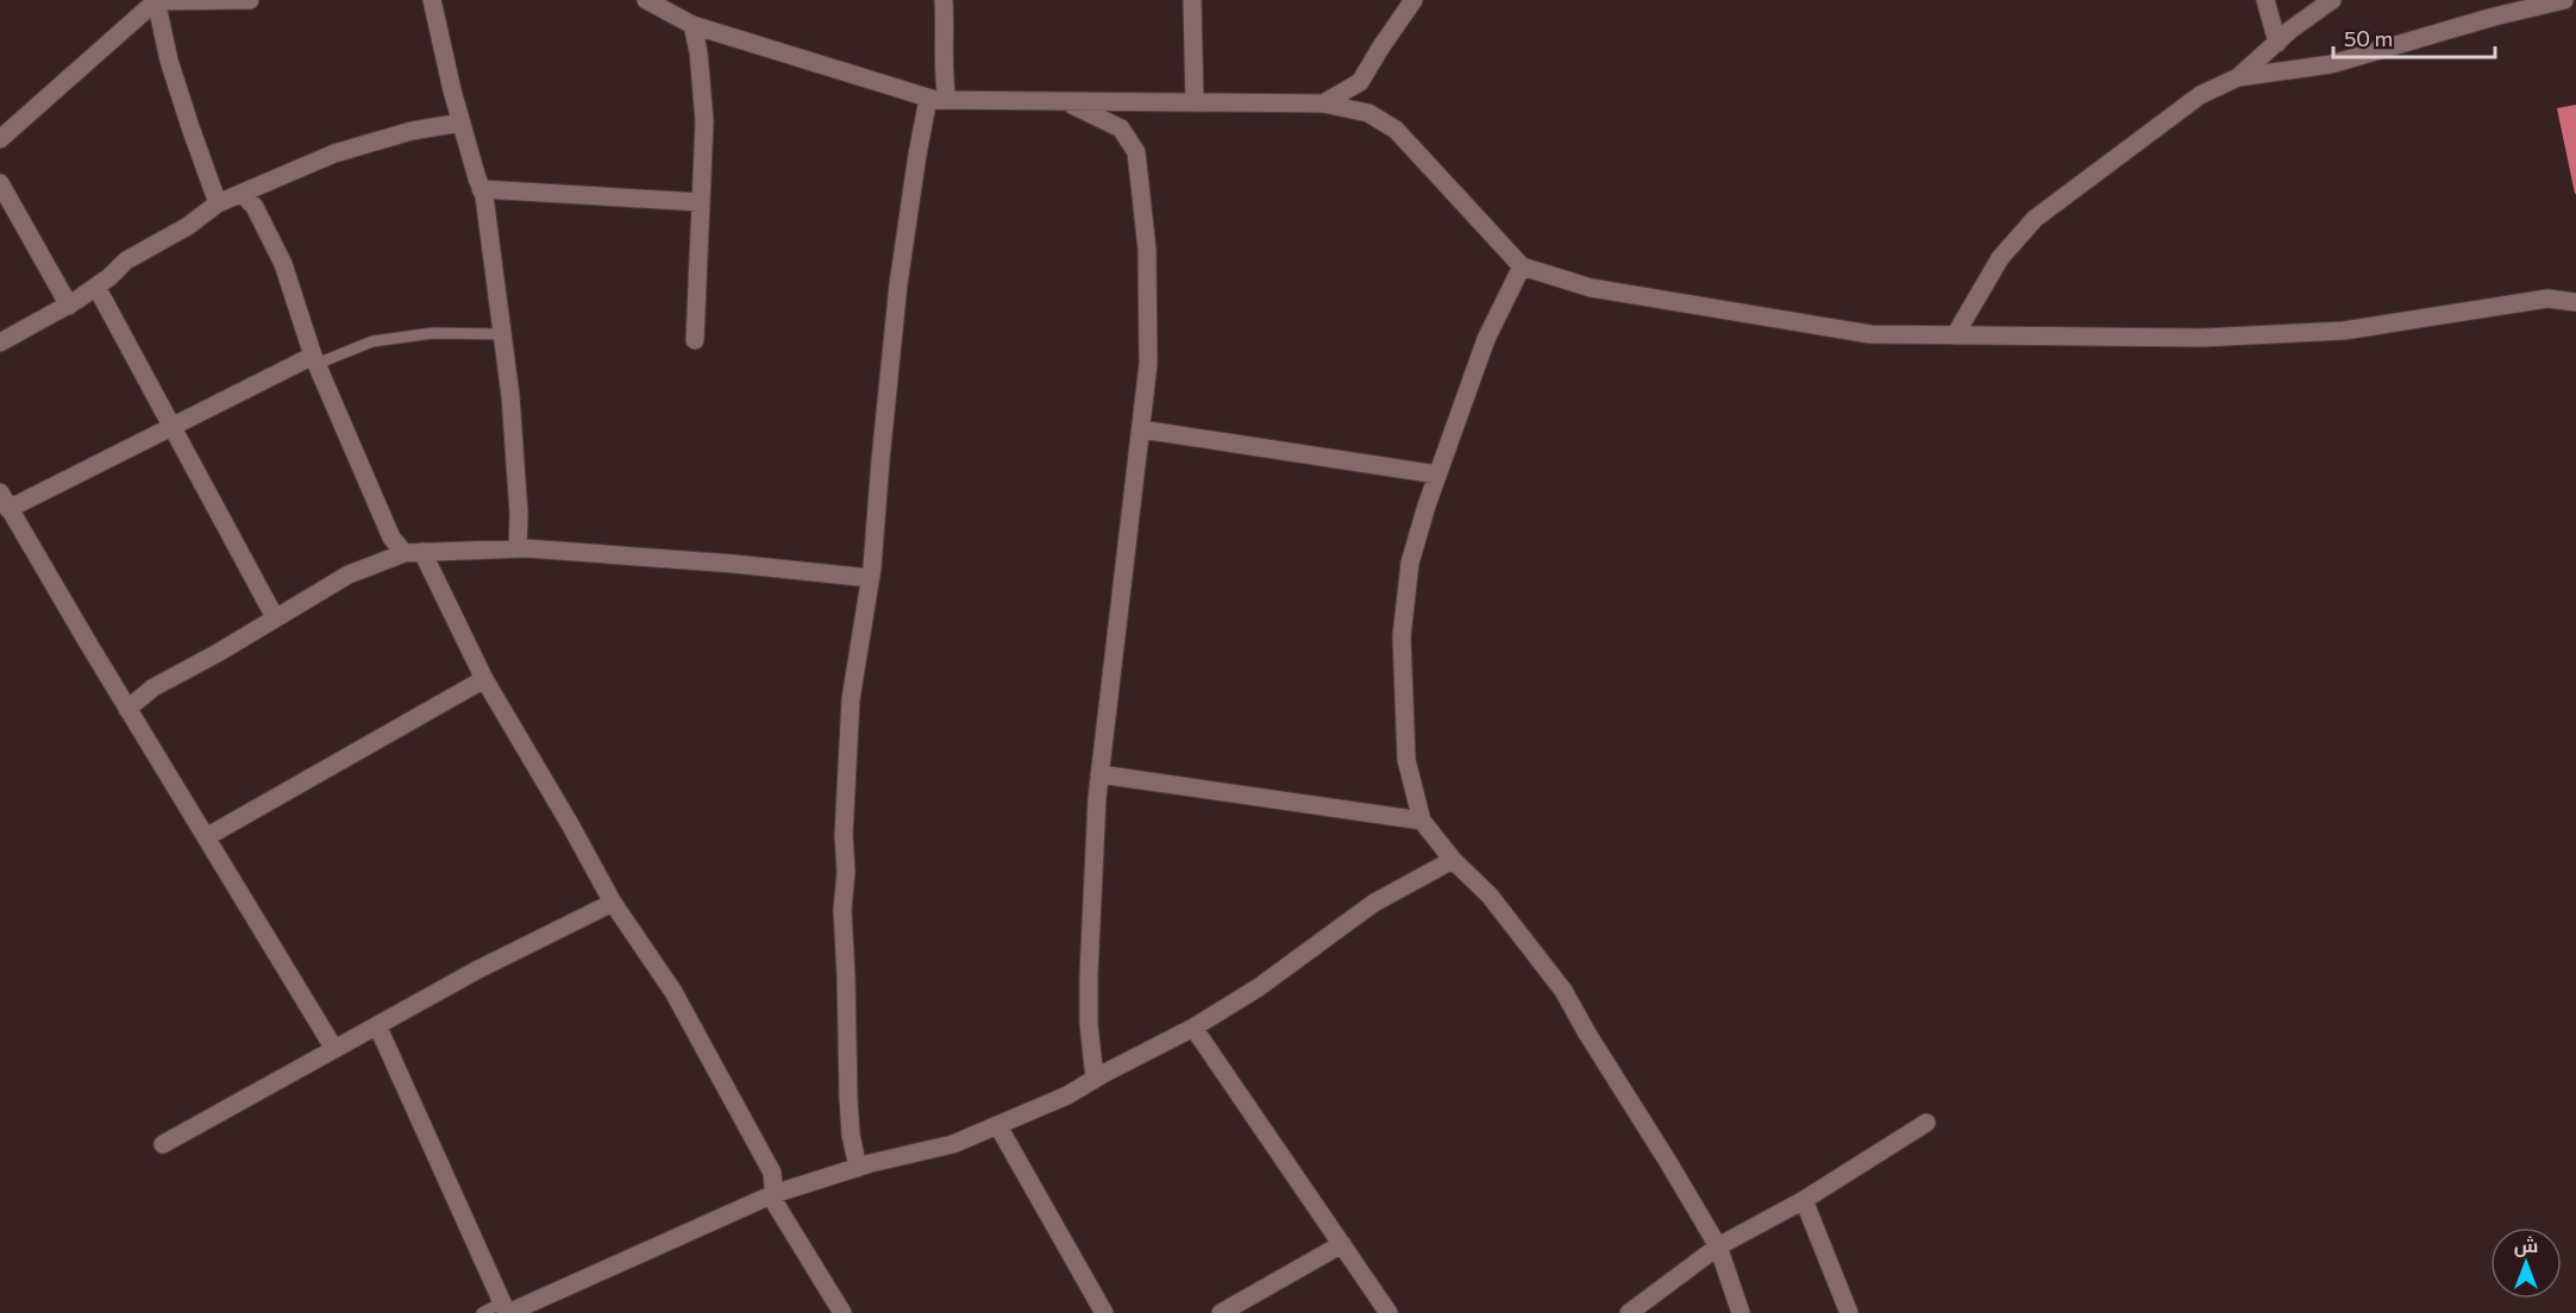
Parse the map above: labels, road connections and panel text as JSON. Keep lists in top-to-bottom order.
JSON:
{
  "scale_bar": "50 m",
  "north": "top"
}
